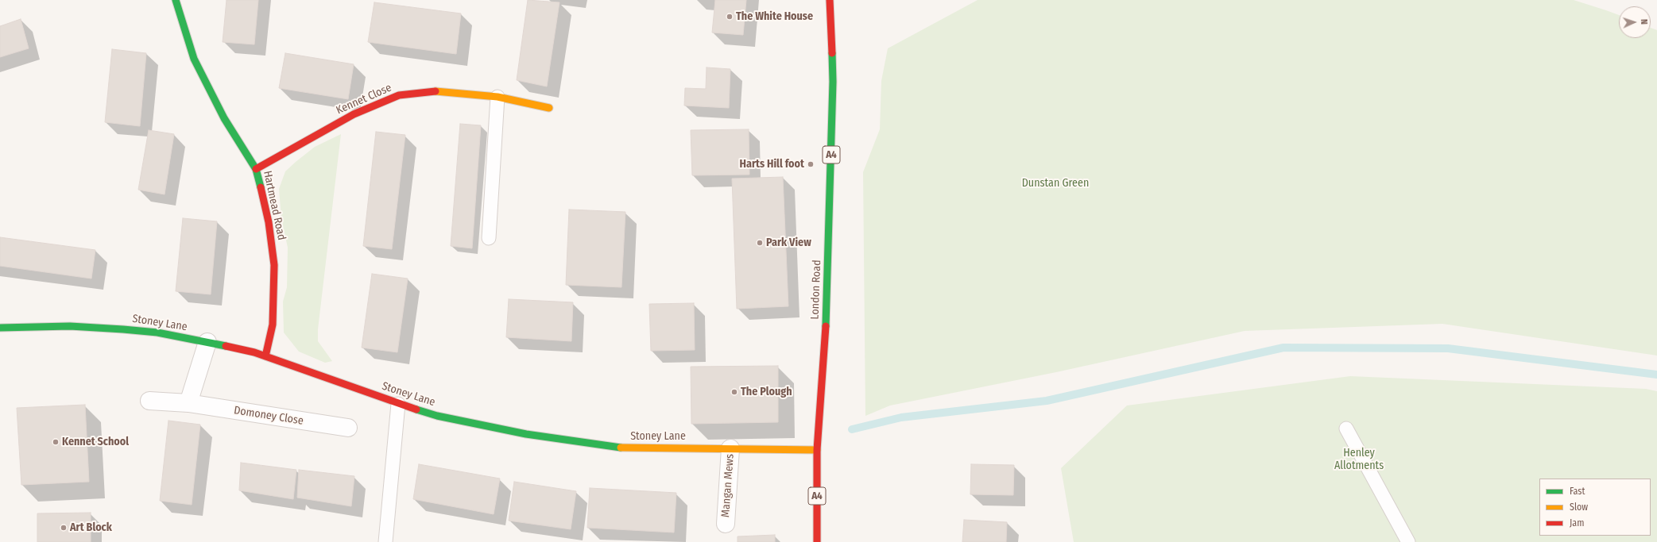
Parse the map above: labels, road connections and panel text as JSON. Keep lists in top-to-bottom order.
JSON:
{
  "streets": {
    "street": [
      "Kennet Close",
      "A4",
      "Hartmead Road",
      "London Road",
      "Stoney Lane",
      "Domoney Close",
      "Mangan Mews"
    ]
  },
  "crossings": [
    ["Kennet Close", "Hartmead Road"],
    ["Hartmead Road", "Stoney Lane"],
    ["London Road", "Stoney Lane"],
    ["Stoney Lane", "Mangan Mews"]
  ],
  "parks": ["Dunstan Green", "Henley Allotments"],
  "places": [
    "The White House",
    "Harts Hill foot",
    "Park View",
    "The Plough",
    "Kennet School",
    "Art Block"
  ],
  "legend": ["Fast", "Slow", "Jam"],
  "north": "right"
}
